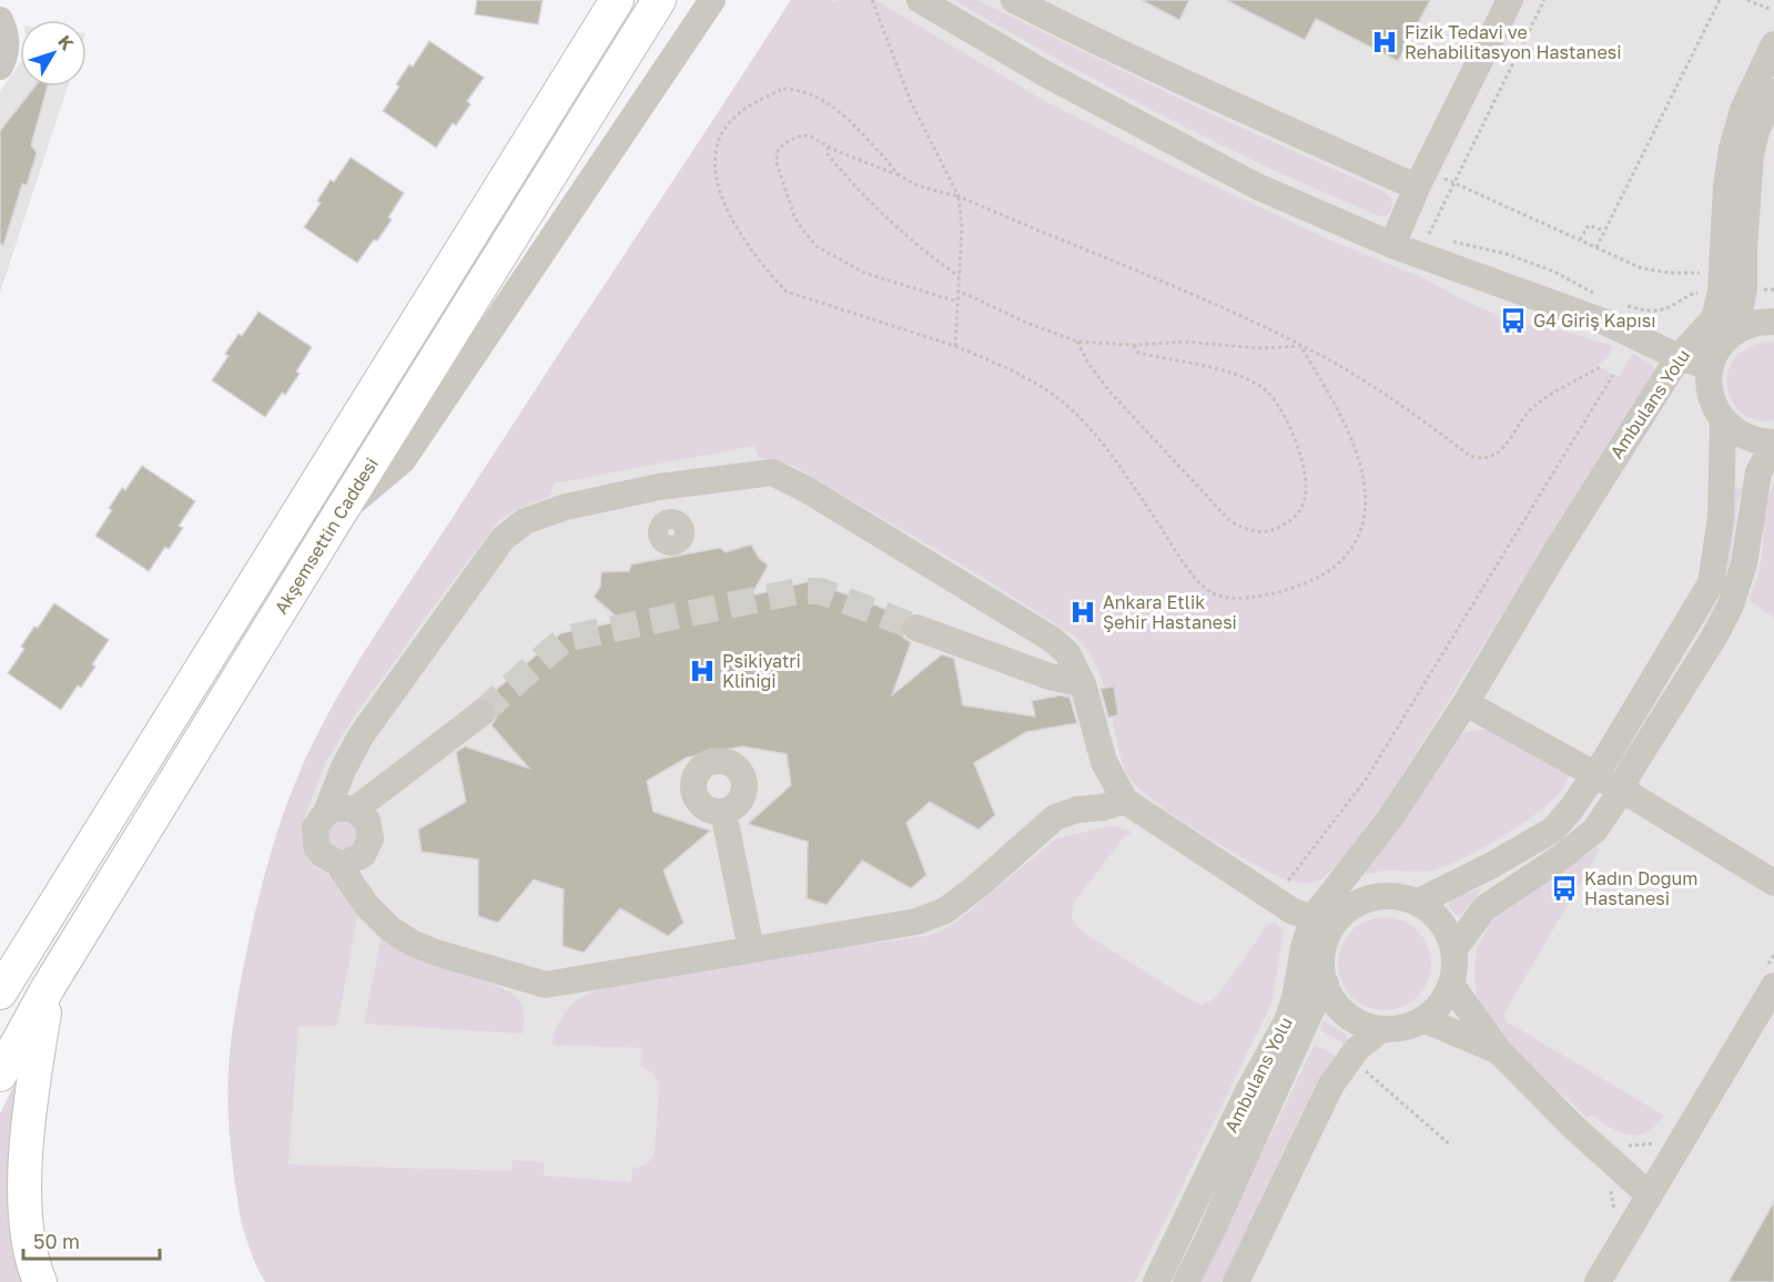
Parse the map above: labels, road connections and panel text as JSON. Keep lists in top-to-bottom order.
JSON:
{
  "streets": {
    "main road": ["Akşemsettin Caddesi"],
    "street": ["Ambulans Yolu"]
  },
  "places": {
    "hospital": ["Fizik Tedavi ve Rehabilitasyon Hastanesi", "Ankara Etlik Şehir Hastanesi", "Psikiyatri Kliniği"],
    "bus stop": ["G4 Giriş Kapısı", "Kadın Doğum Hastanesi"]
  },
  "scale_bar": "50 m",
  "north": "top right"
}
